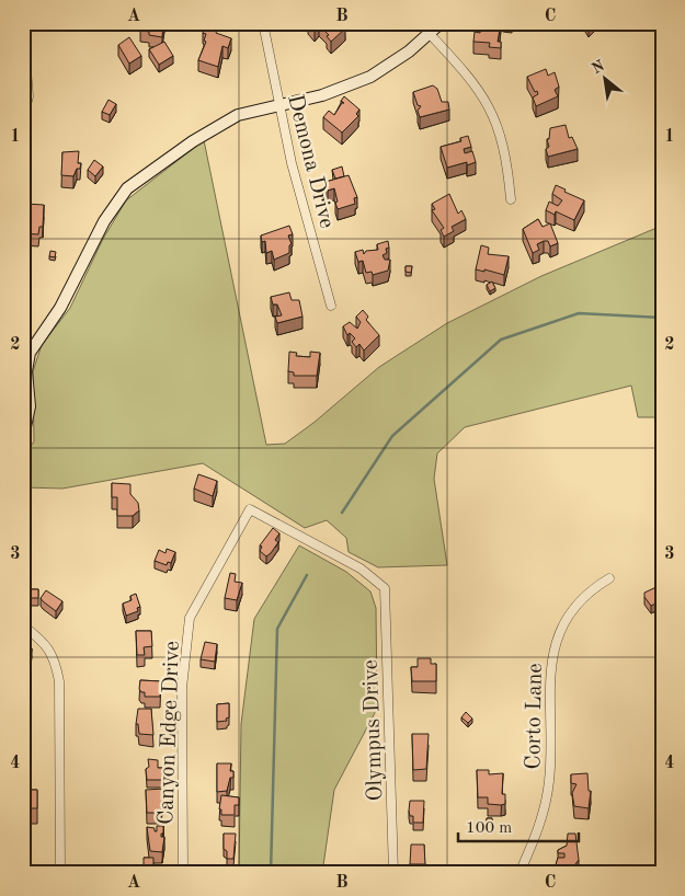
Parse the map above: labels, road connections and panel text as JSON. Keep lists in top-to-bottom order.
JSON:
{
  "streets": {
    "street": [
      "Demona Drive",
      "Corto Lane",
      "Olympus Drive",
      "Canyon Edge Drive"
    ]
  },
  "crossings": [
    ["Olympus Drive", "Canyon Edge Drive"]
  ],
  "scale_bar": "100 m",
  "north": "top left",
  "grid": {
    "columns": ["A", "B", "C"],
    "rows": [
      "1",
      "2",
      "3",
      "4"
    ]
  }
}
